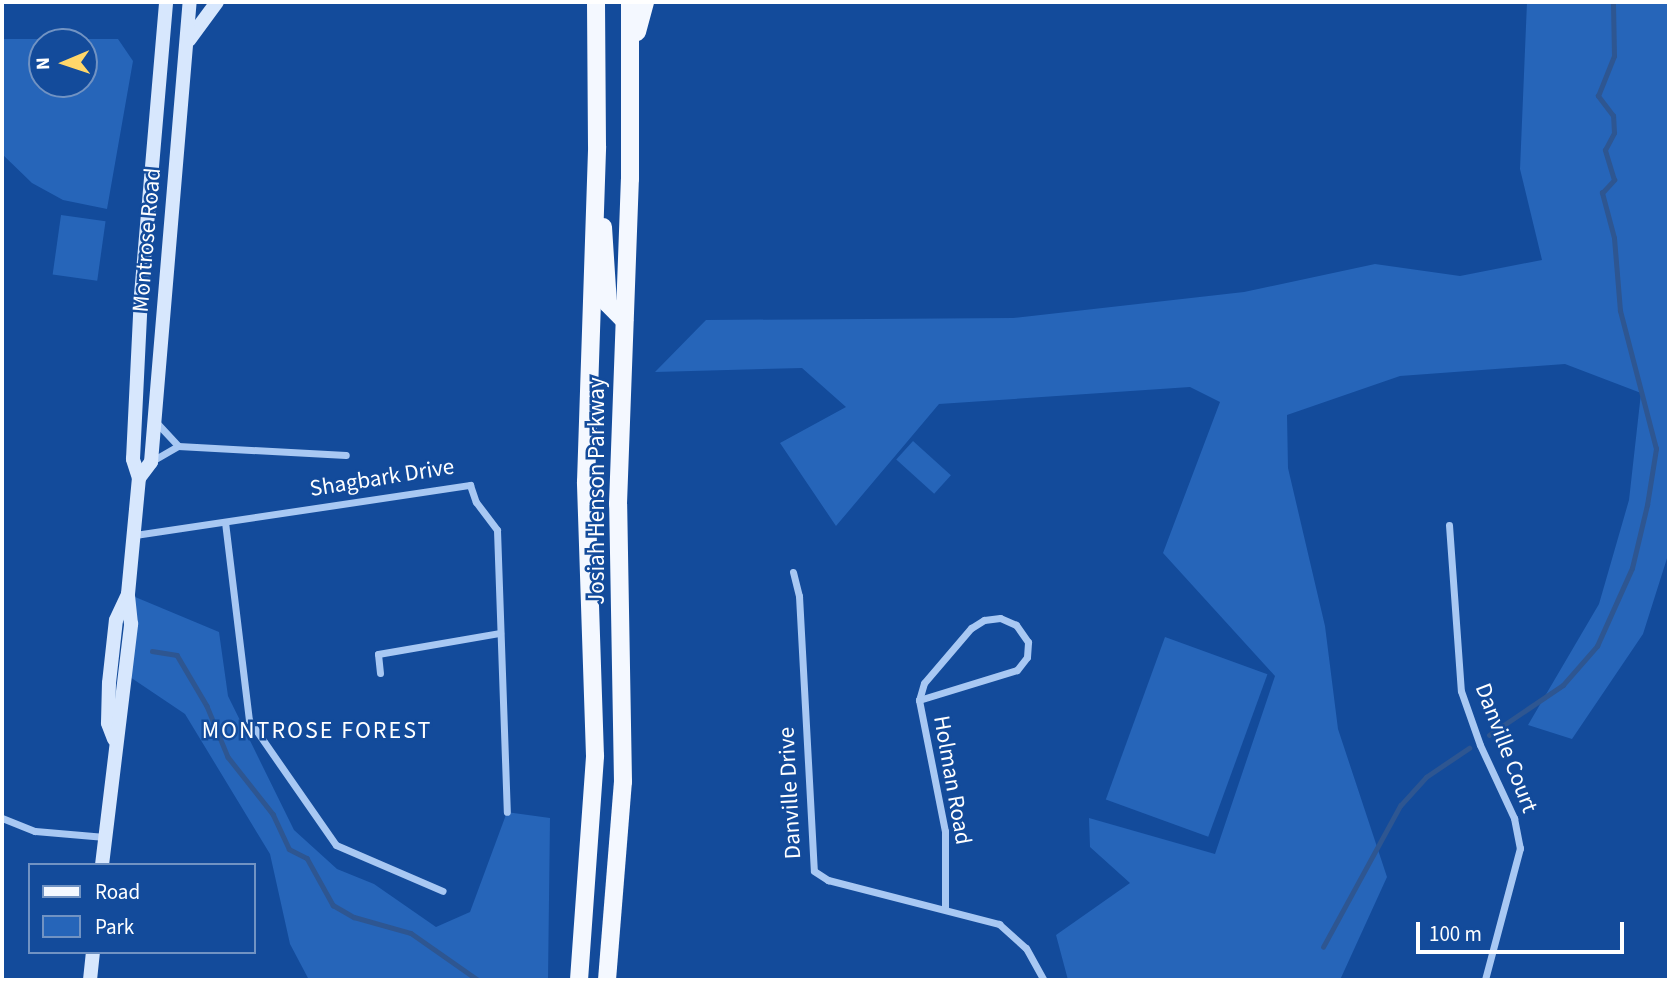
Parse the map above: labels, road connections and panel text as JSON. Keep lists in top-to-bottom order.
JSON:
{
  "streets": {
    "main road": ["Josiah Henson Parkway"],
    "street": [
      "Montrose Road",
      "Shagbark Drive",
      "Danville Court",
      "Holman Road",
      "Danville Drive"
    ]
  },
  "crossings": [
    ["Montrose Road", "Shagbark Drive"],
    ["Holman Road", "Danville Drive"]
  ],
  "districts": ["MONTROSE FOREST"],
  "legend": ["Road", "Park"],
  "scale_bar": "100 m",
  "north": "left"
}
